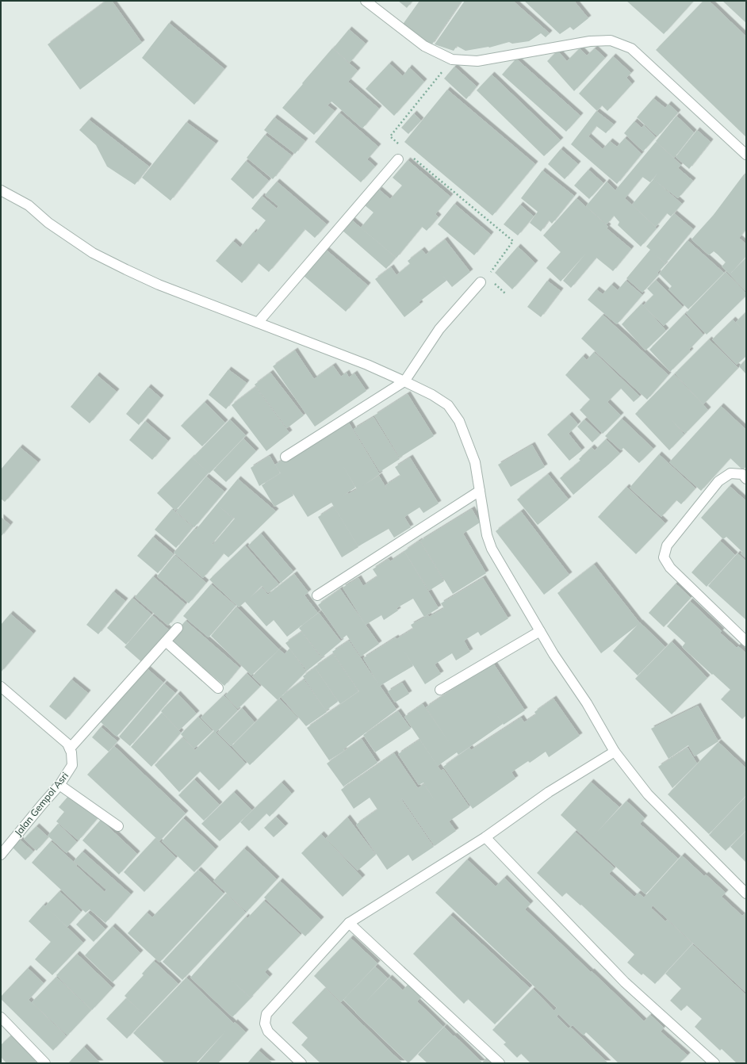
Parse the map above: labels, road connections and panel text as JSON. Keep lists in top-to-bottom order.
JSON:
{
  "streets": {
    "street": ["Jalan Gempol Asri"]
  }
}
